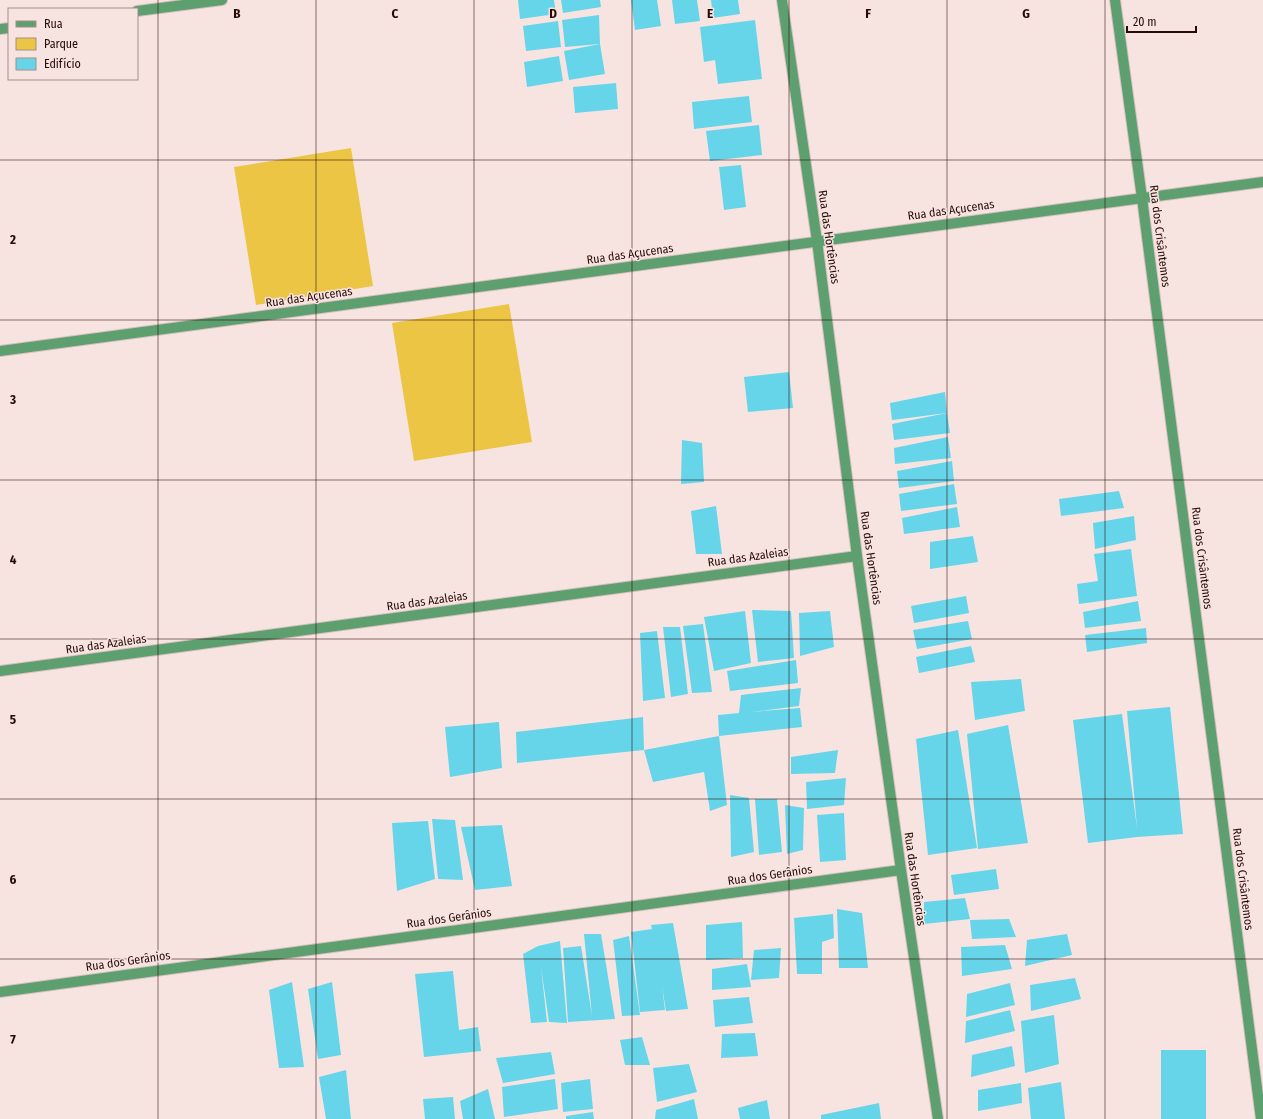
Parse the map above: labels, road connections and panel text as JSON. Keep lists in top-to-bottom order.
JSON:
{
  "streets": {
    "street": [
      "Rua das Açucenas",
      "Rua dos Crisântemos",
      "Rua das Hortências",
      "Rua das Azaleias",
      "Rua dos Gerânios"
    ]
  },
  "crossings": [
    ["Rua das Açucenas", "Rua dos Crisântemos"],
    ["Rua das Açucenas", "Rua das Hortências"],
    ["Rua das Hortências", "Rua das Azaleias"],
    ["Rua das Hortências", "Rua dos Gerânios"]
  ],
  "legend": ["Rua", "Parque", "Edifício"],
  "scale_bar": "20 m",
  "grid": {
    "columns": [
      "B",
      "C",
      "D",
      "E",
      "F",
      "G"
    ],
    "rows": [
      "2",
      "3",
      "4",
      "5",
      "6",
      "7"
    ]
  }
}
